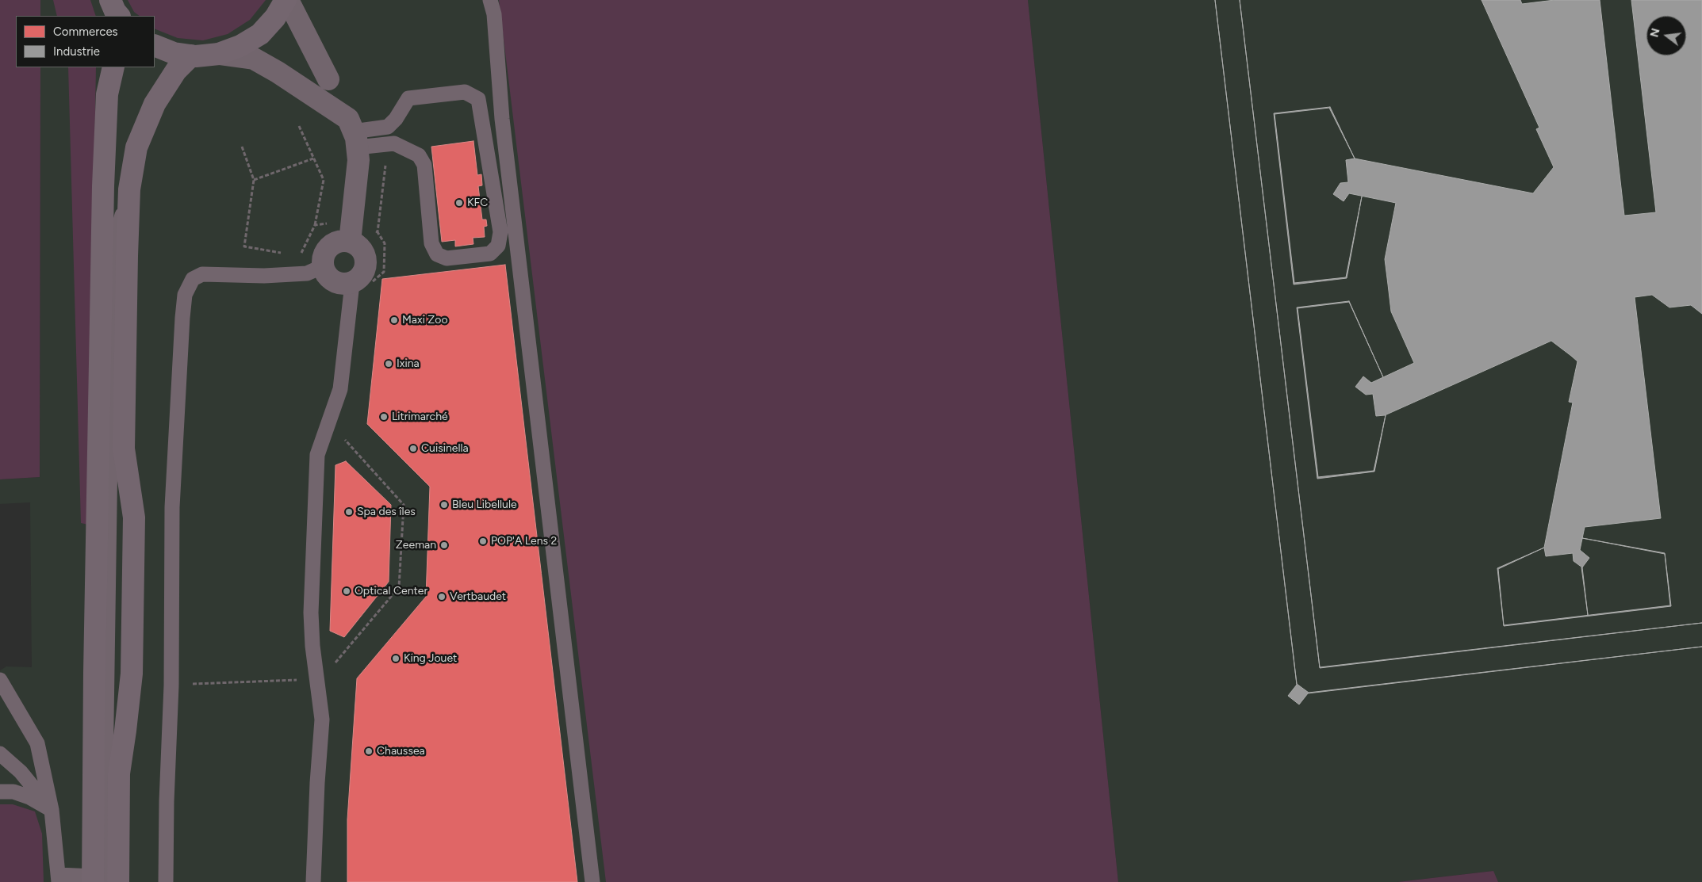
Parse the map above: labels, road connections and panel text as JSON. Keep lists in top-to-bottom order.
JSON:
{
  "places": [
    "KFC",
    "Maxi Zoo",
    "Ixina",
    "Litrimarché",
    "Cuisinella",
    "Bleu Libellule",
    "Spa des îles",
    "POP'A Lens 2",
    "Zeeman",
    "Optical Center",
    "Vertbaudet",
    "King Jouet",
    "Chaussea"
  ],
  "legend": ["Commerces", "Industrie"],
  "north": "left"
}
